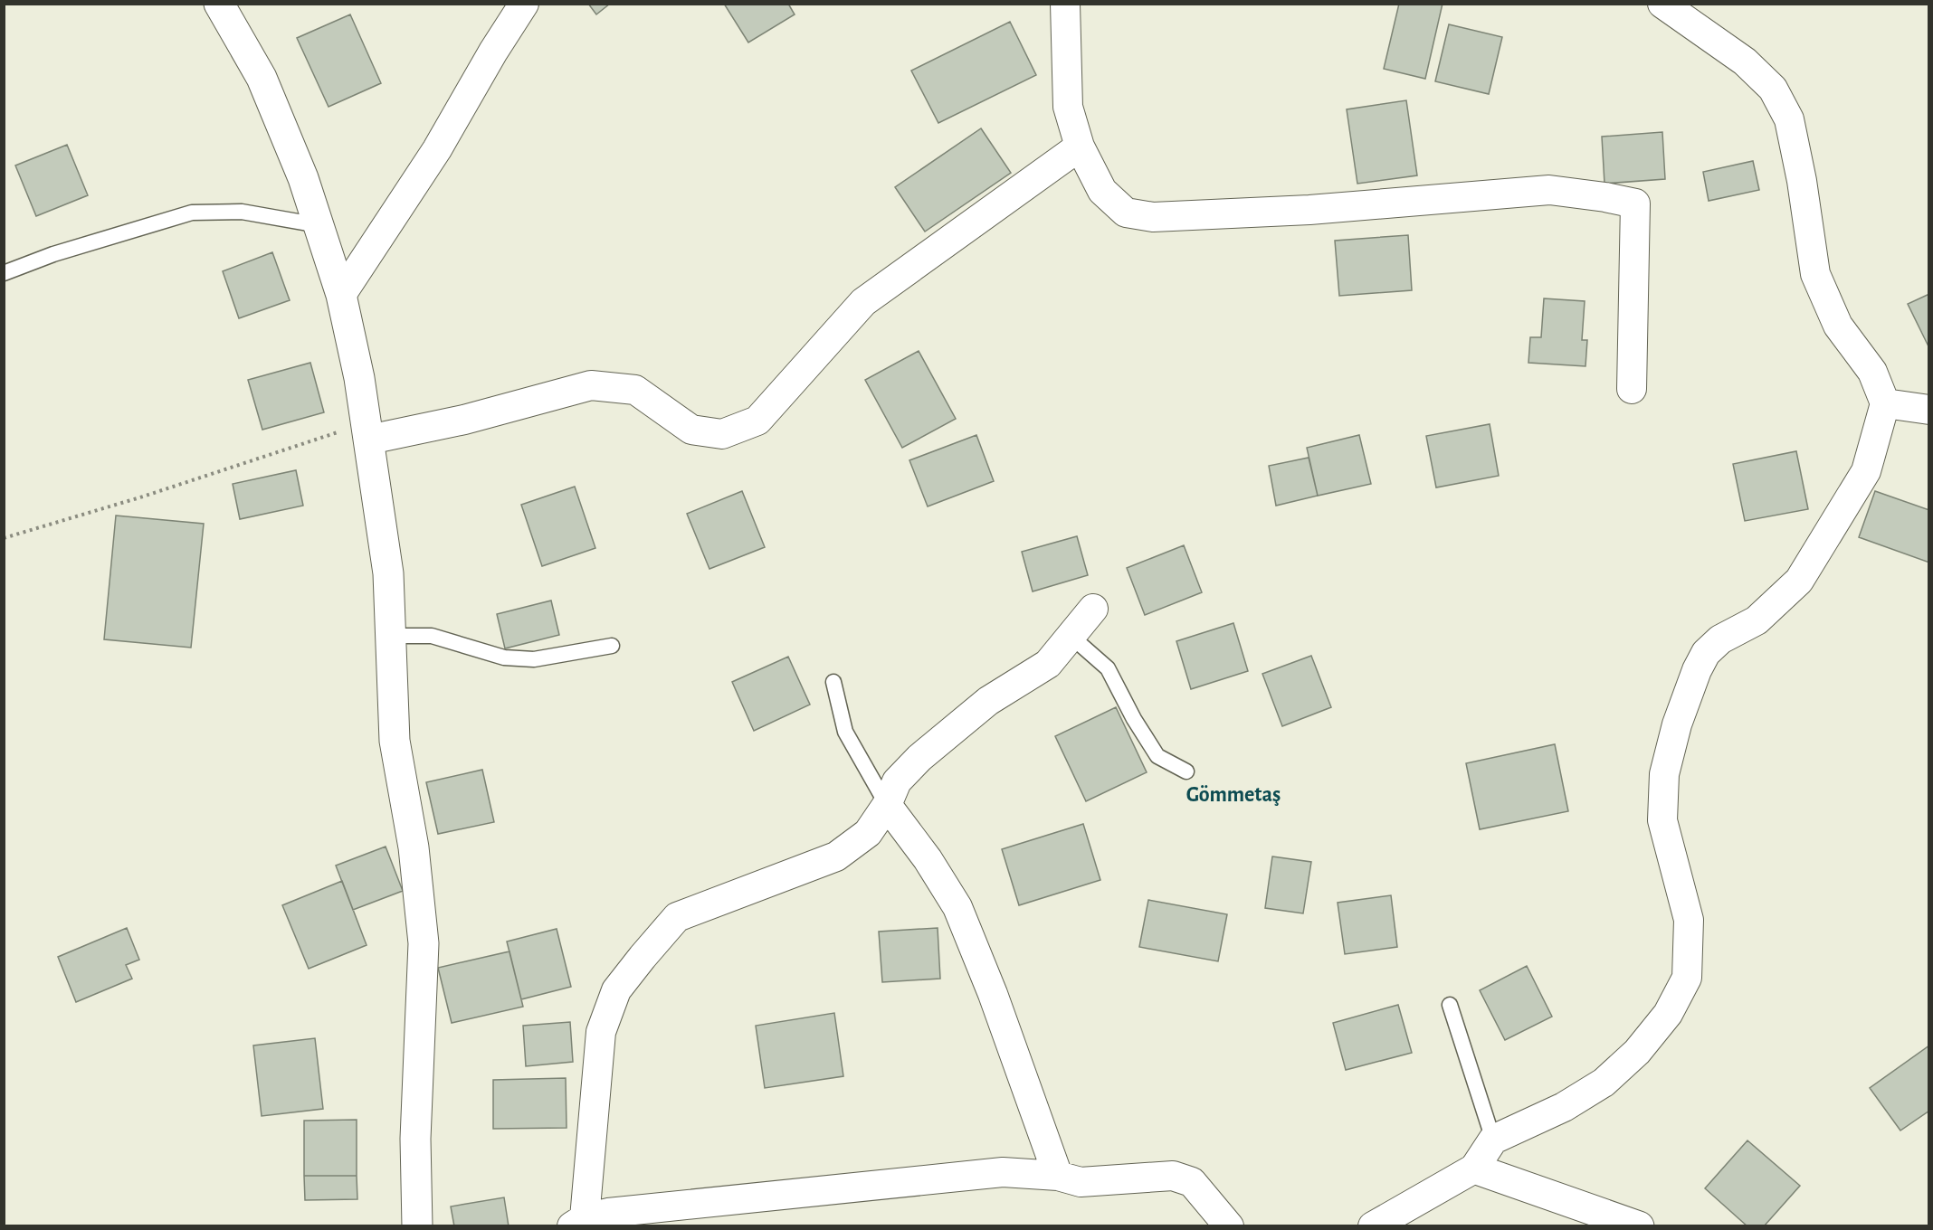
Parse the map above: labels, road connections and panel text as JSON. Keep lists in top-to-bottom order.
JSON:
{
  "districts": ["Gömmetaş"]
}
